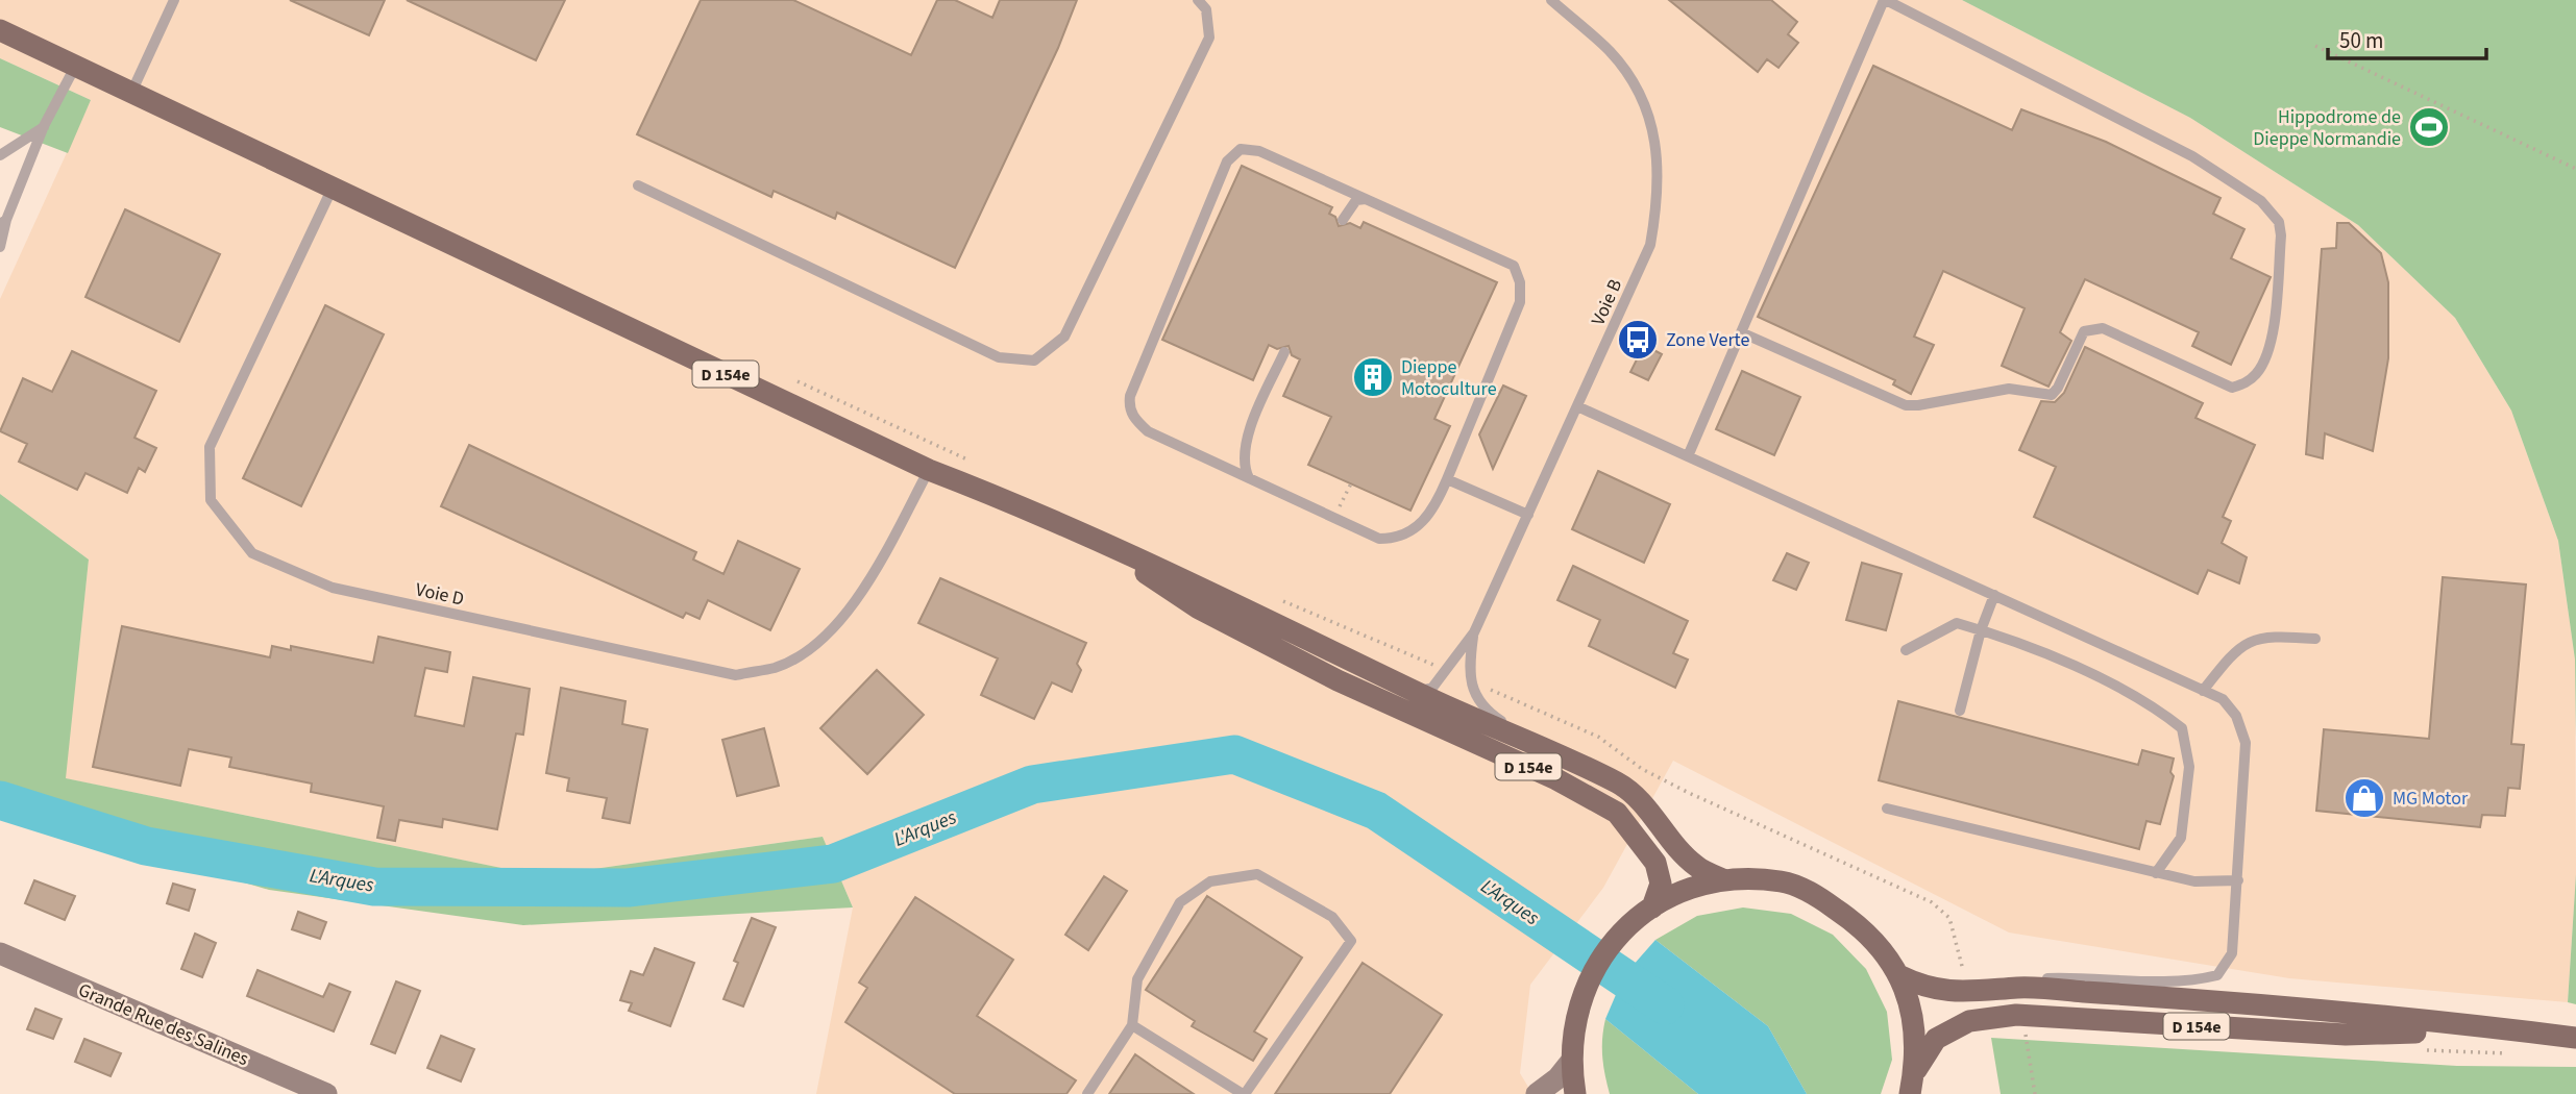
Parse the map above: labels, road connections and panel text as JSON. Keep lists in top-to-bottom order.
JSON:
{
  "streets": {
    "main road": ["D 154e", "Grande Rue des Salines"],
    "lane": ["Voie B", "Voie D"]
  },
  "crossings": [
    ["Voie B", "D 154e"],
    ["D 154e", "Voie D"]
  ],
  "water": ["L'Arques"],
  "places": {
    "sports": ["Hippodrome de Dieppe Normandie"],
    "bus stop": ["Zone Verte"],
    "building": ["Dieppe Motoculture"],
    "shop": ["MG Motor"]
  },
  "scale_bar": "50 m"
}
